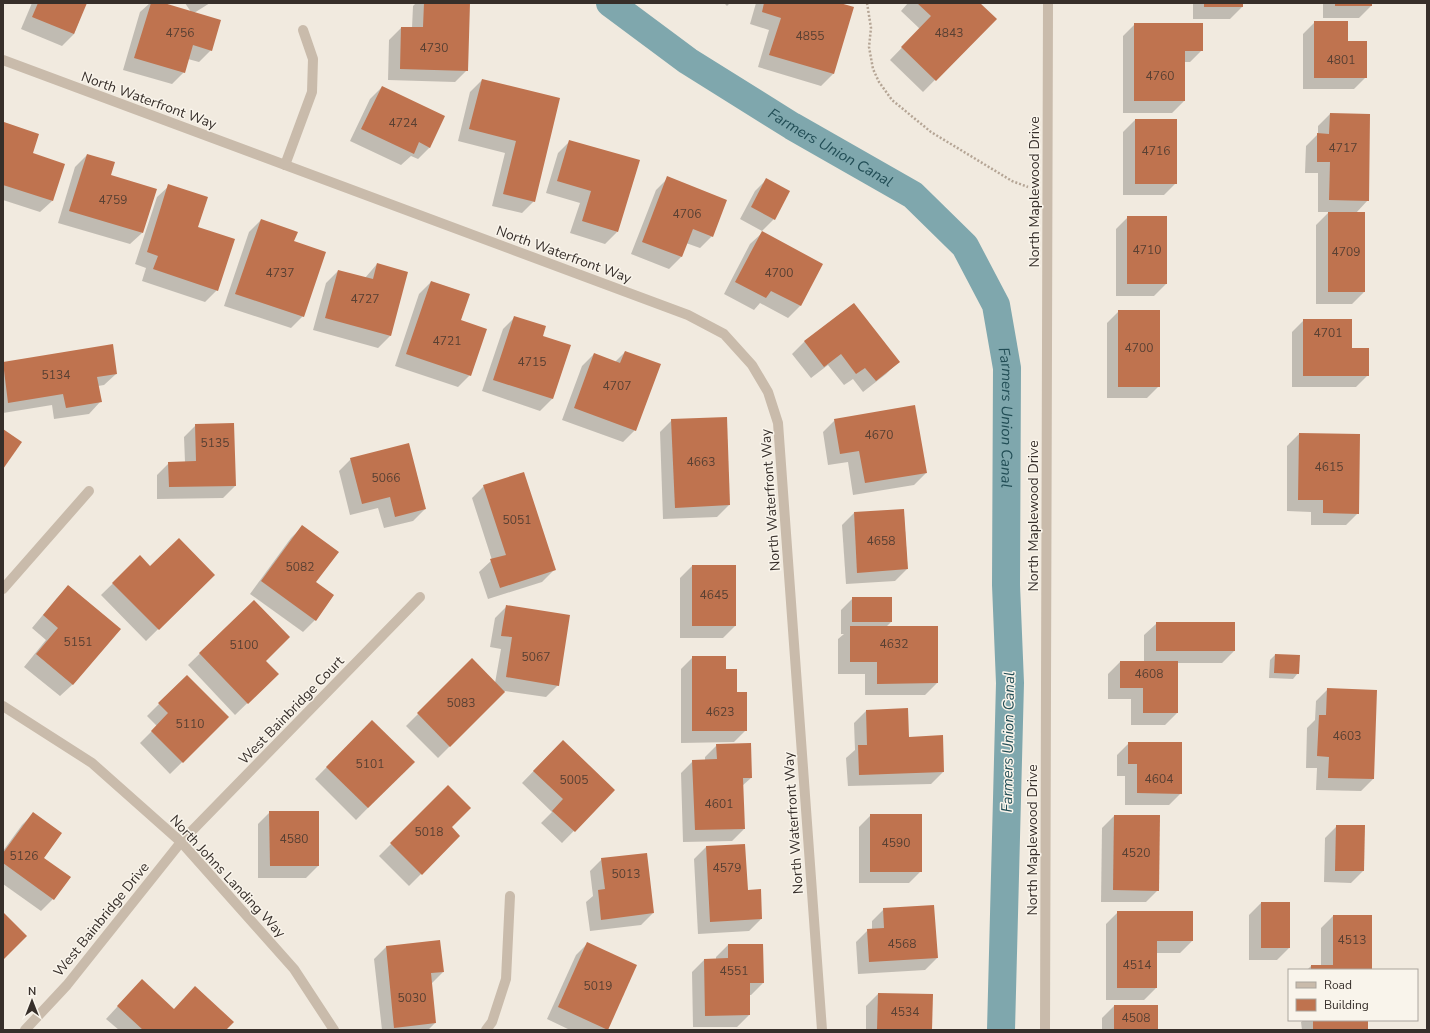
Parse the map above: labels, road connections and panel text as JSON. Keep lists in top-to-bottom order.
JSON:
{
  "streets": {
    "street": [
      "North Waterfront Way",
      "North Maplewood Drive",
      "West Bainbridge Court",
      "North Johns Landing Way",
      "West Bainbridge Drive"
    ]
  },
  "crossings": [
    ["West Bainbridge Court", "North Johns Landing Way"],
    ["West Bainbridge Court", "West Bainbridge Drive"],
    ["North Johns Landing Way", "West Bainbridge Drive"]
  ],
  "water": ["Farmers Union Canal"],
  "house_numbers": [
    "4756",
    "4843",
    "4855",
    "4730",
    "4801",
    "4760",
    "4724",
    "4717",
    "4716",
    "4759",
    "4706",
    "4710",
    "4709",
    "4737",
    "4700",
    "4727",
    "4701",
    "4721",
    "4700",
    "4715",
    "5134",
    "4707",
    "4670",
    "5135",
    "4663",
    "4615",
    "5066",
    "5051",
    "4658",
    "5082",
    "4645",
    "5151",
    "4632",
    "5100",
    "5067",
    "4608",
    "5083",
    "4623",
    "5110",
    "4603",
    "5101",
    "4604",
    "5005",
    "4601",
    "5018",
    "4580",
    "4590",
    "4520",
    "5126",
    "4579",
    "5013",
    "4513",
    "4568",
    "4514",
    "4551",
    "5019",
    "5030",
    "4534",
    "4508"
  ],
  "legend": ["Road", "Building"],
  "north": "top"
}
